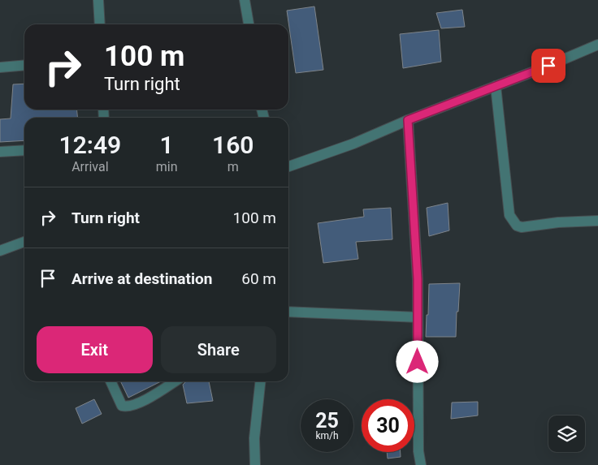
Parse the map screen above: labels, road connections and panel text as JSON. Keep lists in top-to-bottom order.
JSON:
{
  "page": {
    "turn": ["100 m", "Turn right"],
    "eta": [
      "12:49",
      "Arrival",
      "1",
      "min",
      "160",
      "m"
    ],
    "list": [
      {
        "name": "Turn right",
        "value": "100 m"
      },
      {
        "name": "Arrive at destination",
        "value": "60 m"
      }
    ],
    "buttons": ["Exit", "Share"],
    "speed": "25 km/h",
    "limit": "30"
  }
}
